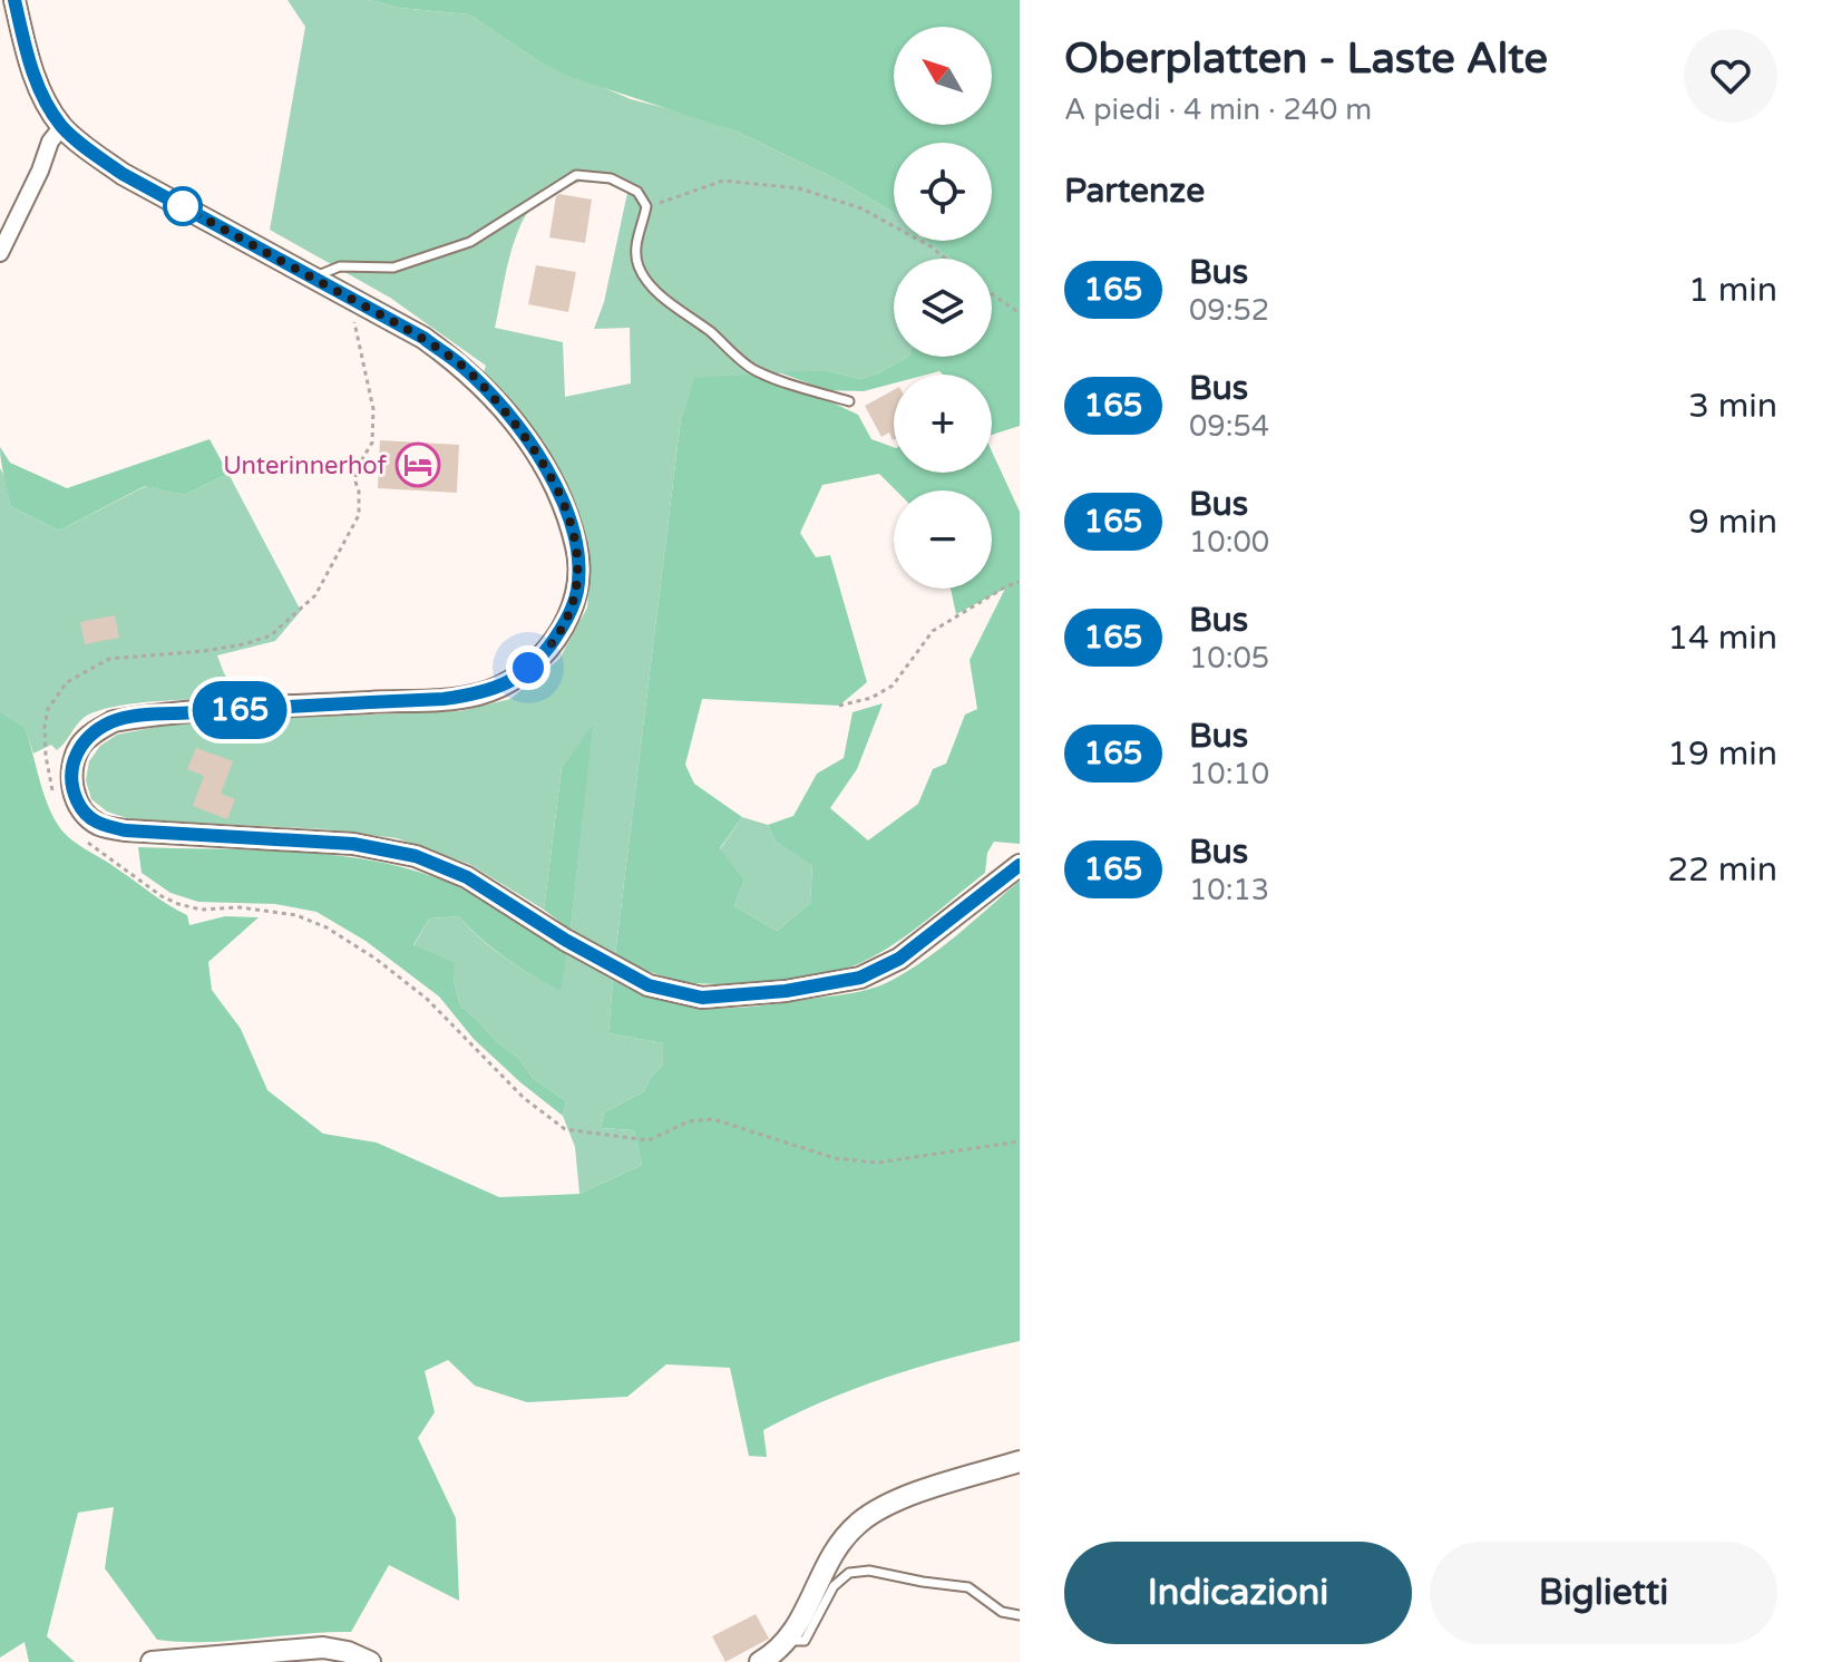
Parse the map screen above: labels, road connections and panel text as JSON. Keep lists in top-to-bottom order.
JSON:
{
  "places": {
    "hotel": ["Unterinnerhof"]
  },
  "lines": ["bus line 165"],
  "north": "top left",
  "page": {
    "on_map": "165",
    "heading": [
      ["Oberplatten - Laste Alte", "A piedi · 4 min · 240 m"],
      "Partenze"
    ],
    "map_buttons": ["+", "−"],
    "list": [
      {
        "mark": "165",
        "name": "Bus",
        "note": "09:52",
        "value": "1 min"
      },
      {
        "mark": "165",
        "name": "Bus",
        "note": "09:54",
        "value": "3 min"
      },
      {
        "mark": "165",
        "name": "Bus",
        "note": "10:00",
        "value": "9 min"
      },
      {
        "mark": "165",
        "name": "Bus",
        "note": "10:05",
        "value": "14 min"
      },
      {
        "mark": "165",
        "name": "Bus",
        "note": "10:10",
        "value": "19 min"
      },
      {
        "mark": "165",
        "name": "Bus",
        "note": "10:13",
        "value": "22 min"
      }
    ],
    "buttons": ["Indicazioni", "Biglietti"]
  }
}
